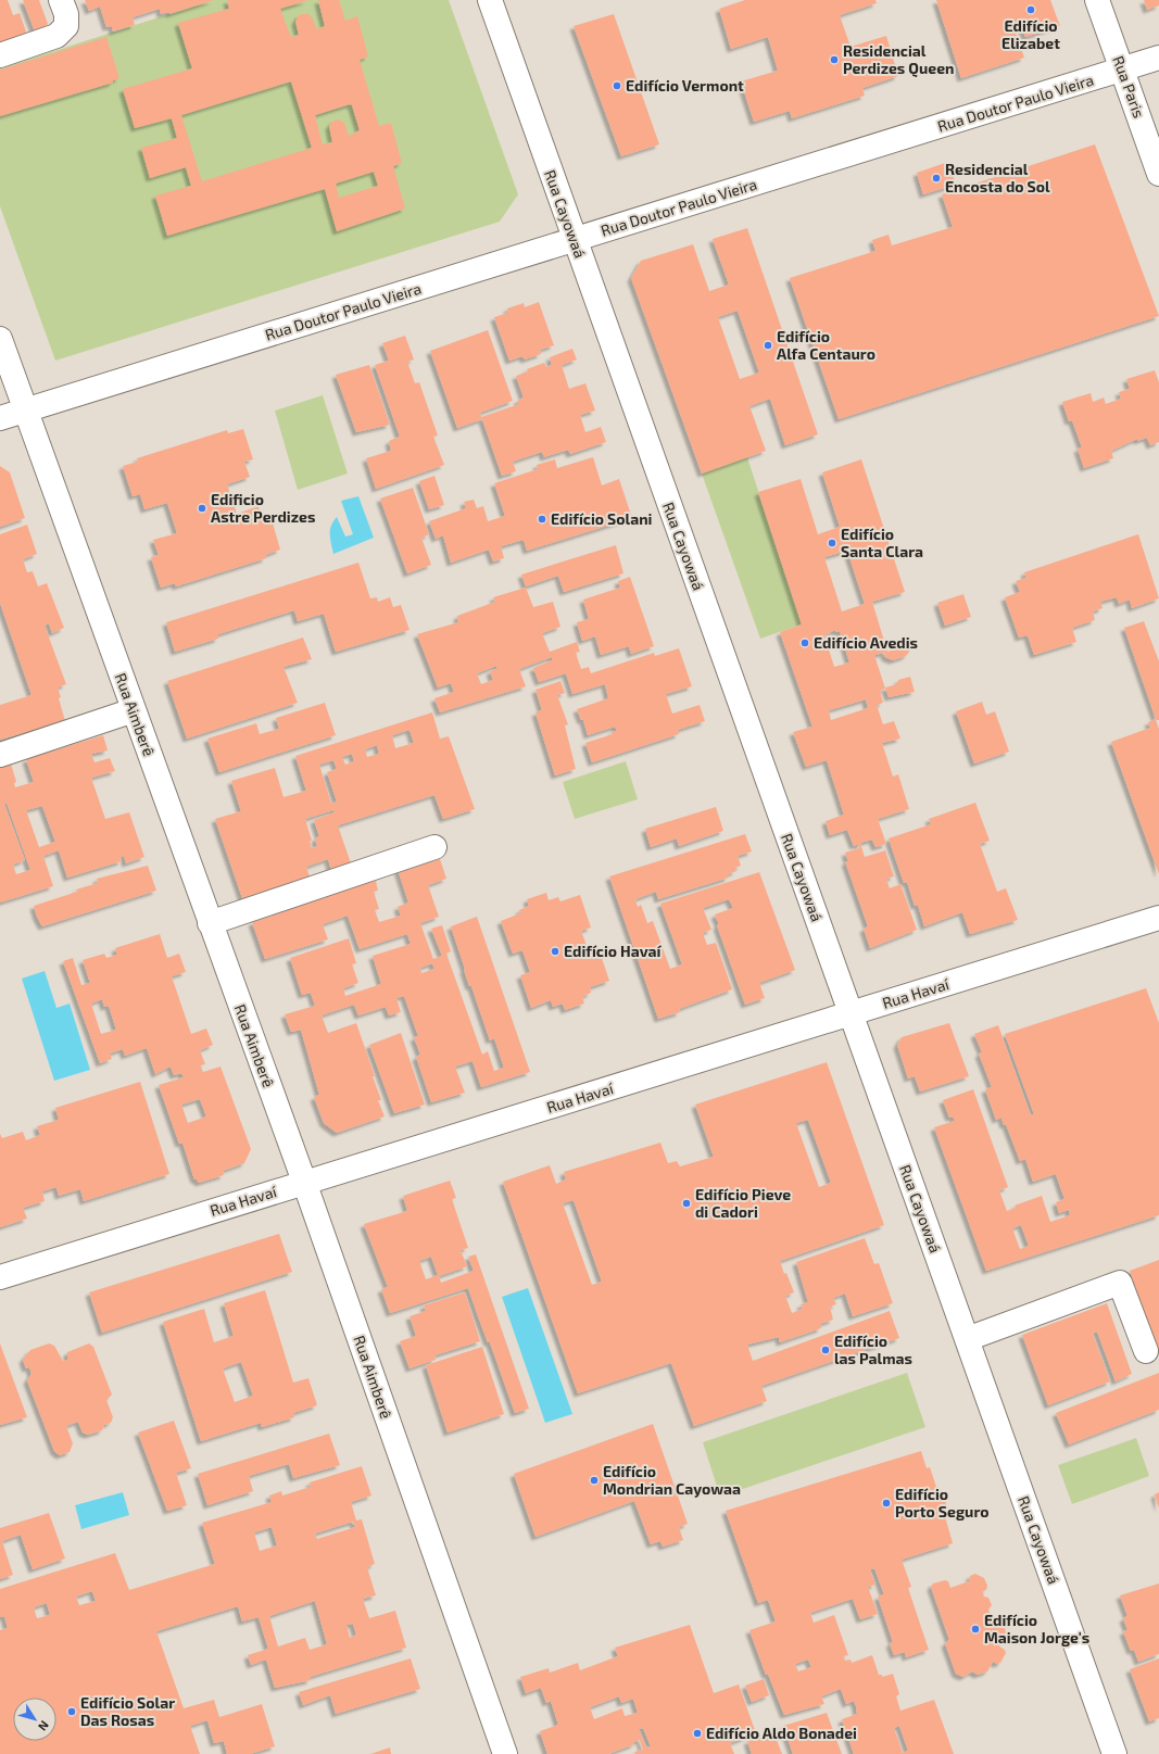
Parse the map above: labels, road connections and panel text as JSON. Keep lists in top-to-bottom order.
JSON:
{
  "streets": {
    "street": [
      "Rua Paris",
      "Rua Doutor Paulo Vieira",
      "Rua Cayowaá",
      "Rua Aimberê",
      "Rua Havaí"
    ]
  },
  "crossings": [
    ["Rua Paris", "Rua Doutor Paulo Vieira"],
    ["Rua Doutor Paulo Vieira", "Rua Cayowaá"],
    ["Rua Doutor Paulo Vieira", "Rua Aimberê"],
    ["Rua Cayowaá", "Rua Havaí"],
    ["Rua Aimberê", "Rua Havaí"]
  ],
  "places": [
    "Edifício Elizabet",
    "Residencial Perdizes Queen",
    "Edifício Vermont",
    "Residencial Encosta do Sol",
    "Edifício Alfa Centauro",
    "Edificio Astre Perdizes",
    "Edifício Solani",
    "Edifício Santa Clara",
    "Edifício Avedis",
    "Edifício Havaí",
    "Edifício Pieve di Cadori",
    "Edifício las Palmas",
    "Edifício Mondrian Cayowaa",
    "Edifício Porto Seguro",
    "Edifício Maison Jorge's",
    "Edifício Solar Das Rosas",
    "Edifício Aldo Bonadei"
  ],
  "north": "bottom right"
}
